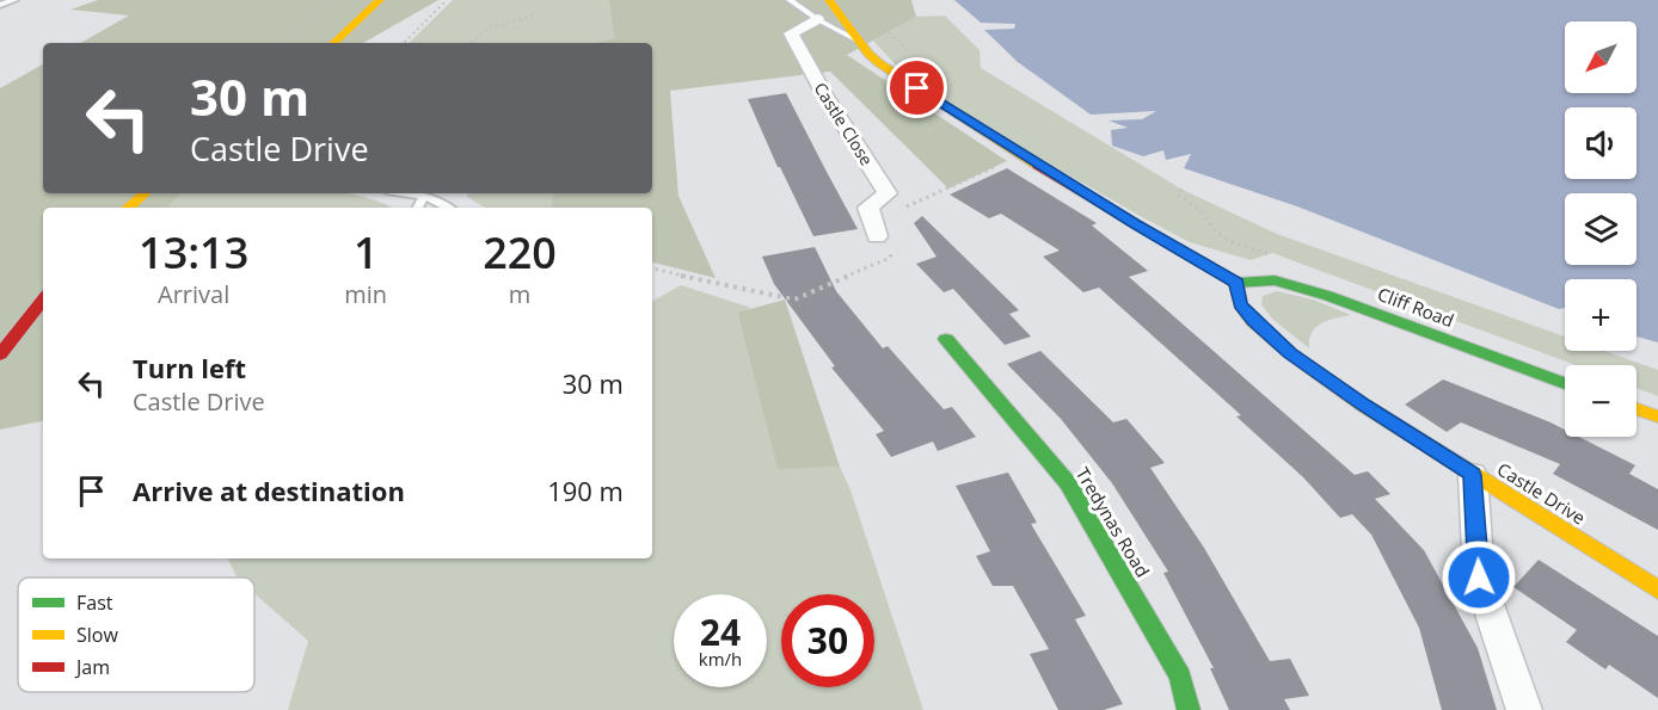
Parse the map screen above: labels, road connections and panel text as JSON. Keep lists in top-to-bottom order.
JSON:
{
  "streets": {
    "street": [
      "Castle Close",
      "Cliff Road",
      "Castle Drive",
      "Tredynas Road"
    ]
  },
  "crossings": [
    ["Cliff Road", "Castle Drive"]
  ],
  "legend": ["Fast", "Slow", "Jam"],
  "north": "bottom left",
  "page": {
    "map_buttons": ["+", "−"],
    "turn": ["30 m", "Castle Drive"],
    "eta": [
      "13:13",
      "Arrival",
      "1",
      "min",
      "220",
      "m"
    ],
    "list": [
      {
        "name": "Turn left",
        "note": "Castle Drive",
        "value": "30 m"
      },
      {
        "name": "Arrive at destination",
        "value": "190 m"
      }
    ],
    "speed": "24 km/h",
    "limit": "30"
  }
}
